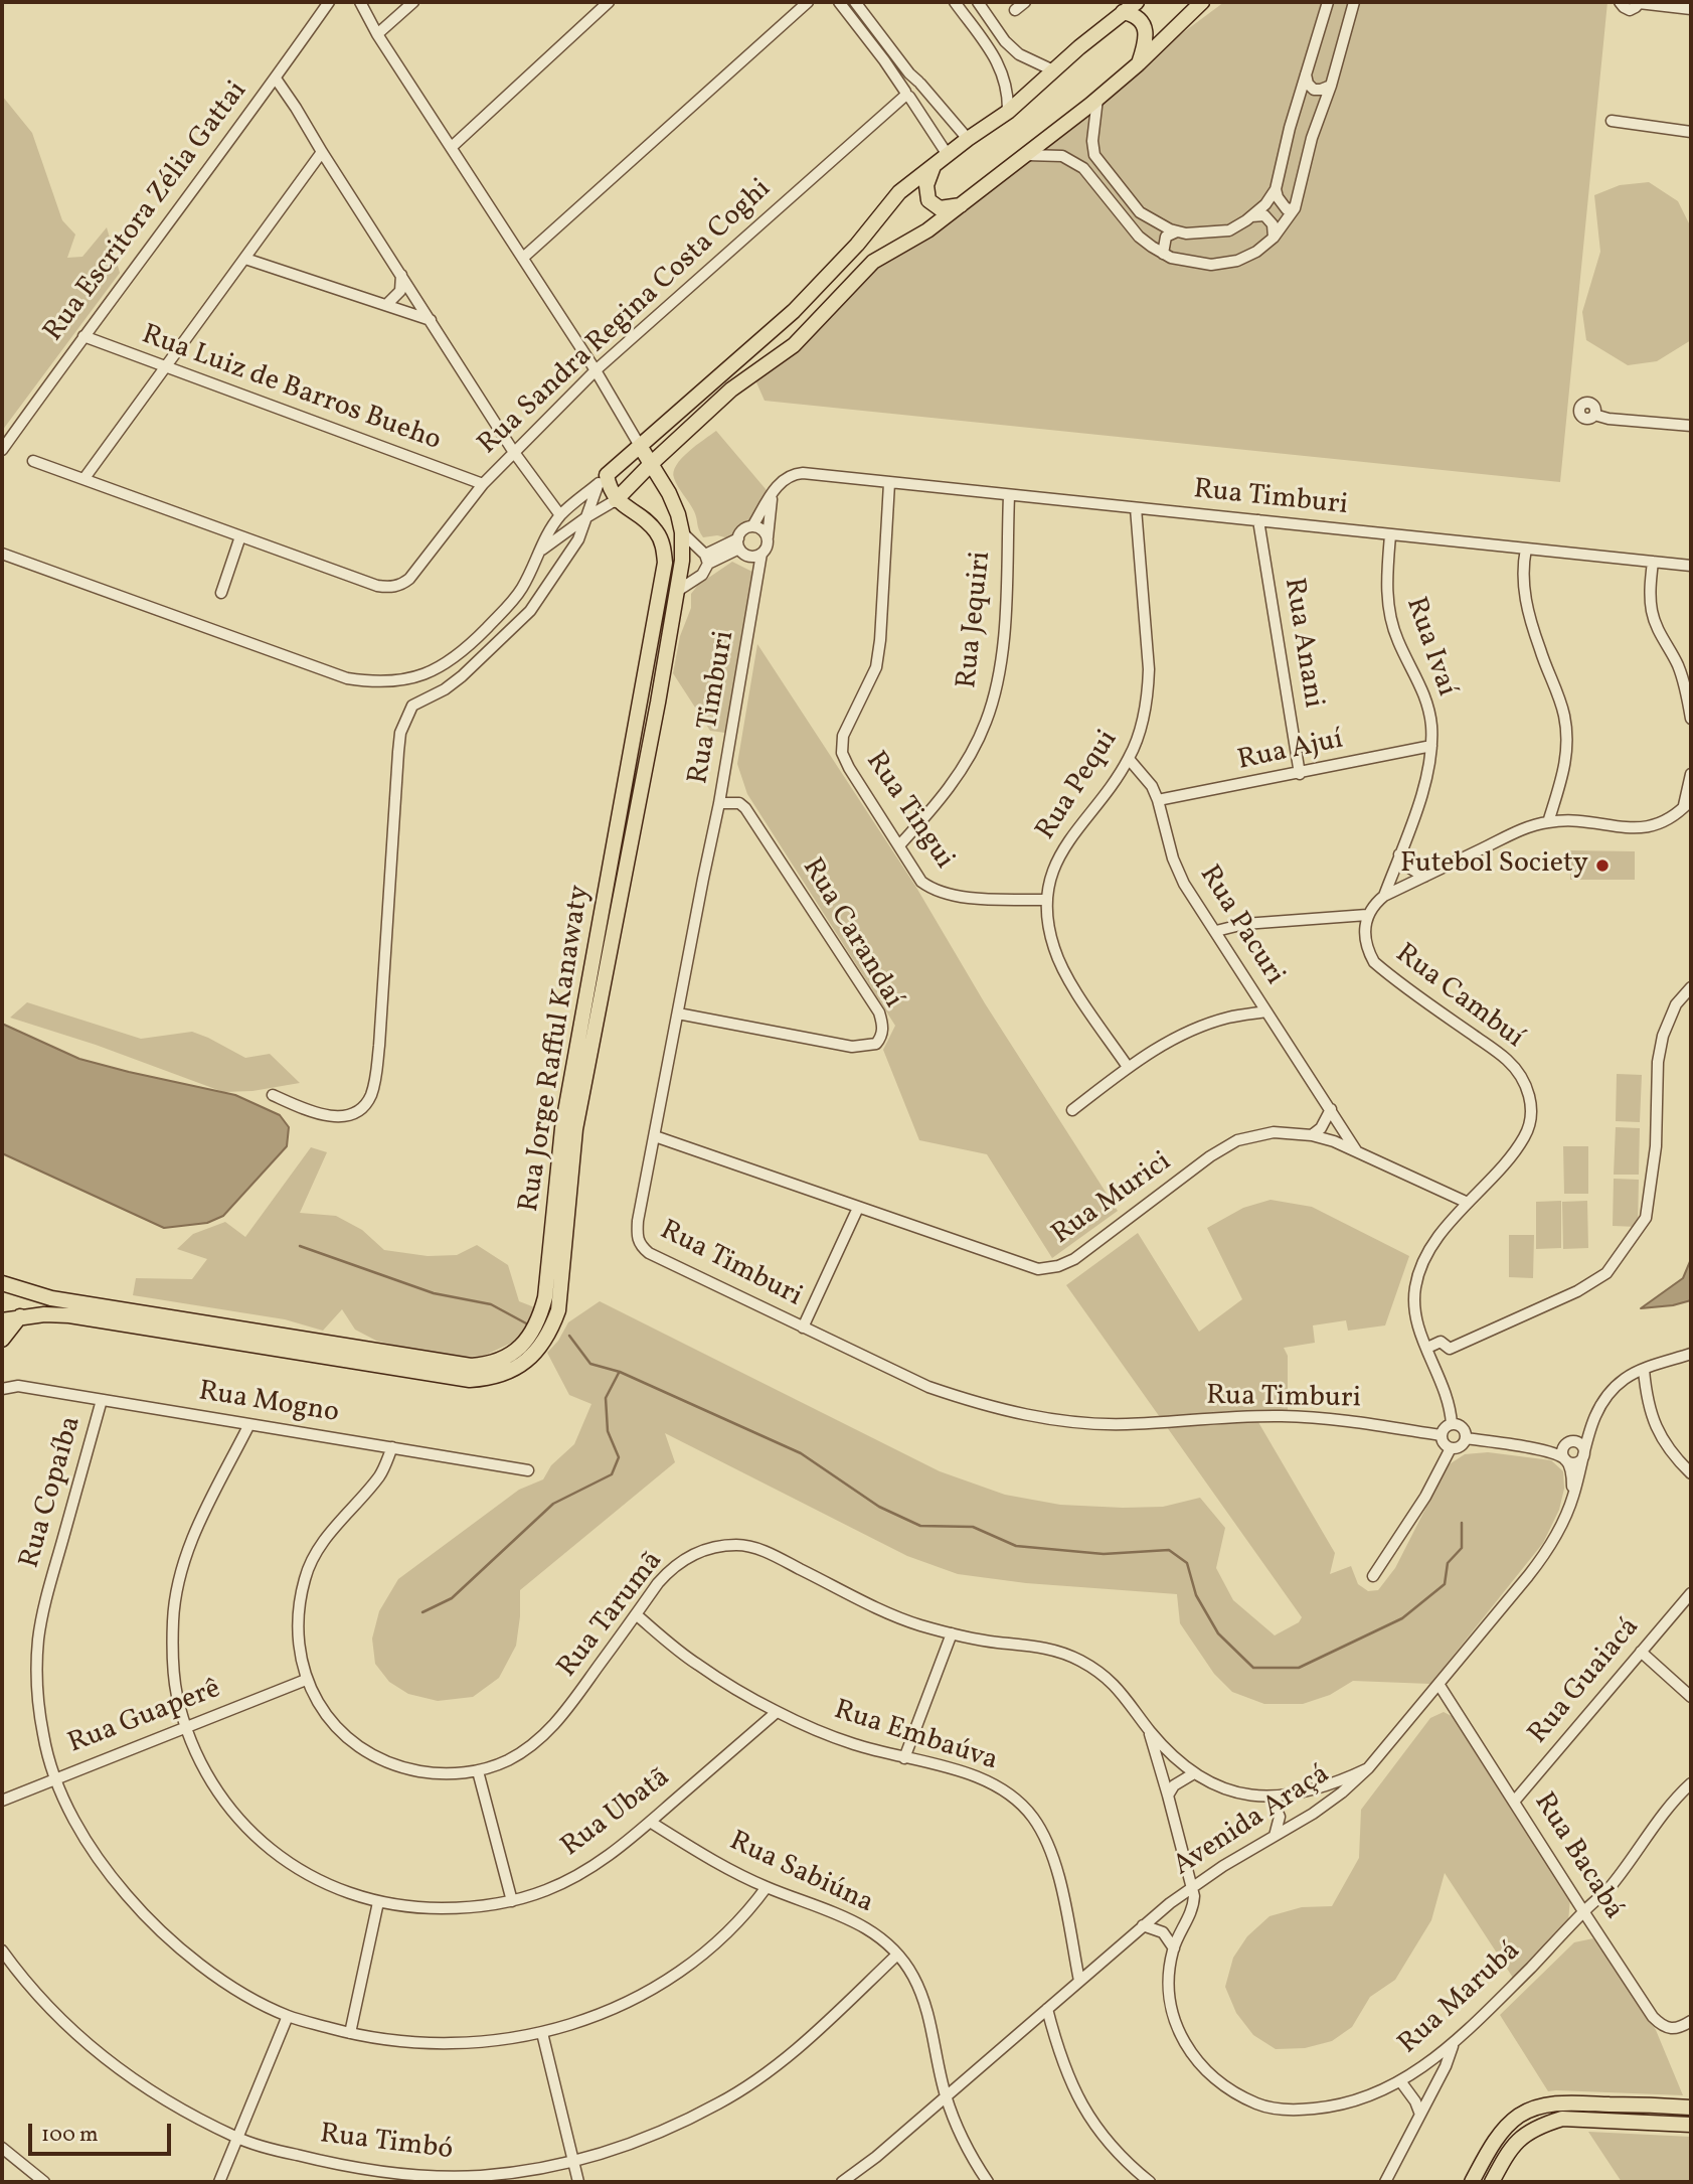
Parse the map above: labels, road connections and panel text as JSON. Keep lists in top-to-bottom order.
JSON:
{
  "streets": {
    "main road": ["Rua Jorge Rafful Kanawaty"],
    "street": [
      "Rua Escritora Zélia Gattai",
      "Rua Sandra Regina Costa Coghi",
      "Rua Luiz de Barros Bueho",
      "Rua Timburi",
      "Rua Jequiri",
      "Rua Anani",
      "Rua Ivaí",
      "Rua Ajuí",
      "Rua Pequi",
      "Rua Tingui",
      "Rua Pacuri",
      "Rua Carandaí",
      "Rua Cambuí",
      "Rua Murici",
      "Rua Mogno",
      "Rua Copaíba",
      "Rua Tarumã",
      "Rua Guaiacá",
      "Rua Guaperê",
      "Rua Embaúva",
      "Rua Ubatã",
      "Avenida Araçá",
      "Rua Bacabá",
      "Rua Sabiúna",
      "Rua Marubá",
      "Rua Timbó"
    ]
  },
  "crossings": [
    ["Rua Escritora Zélia Gattai", "Rua Luiz de Barros Bueho"],
    ["Rua Sandra Regina Costa Coghi", "Rua Luiz de Barros Bueho"],
    ["Rua Timburi", "Rua Jequiri"],
    ["Rua Timburi", "Rua Anani"],
    ["Rua Timburi", "Rua Ivaí"],
    ["Rua Timburi", "Rua Pequi"],
    ["Rua Timburi", "Rua Tingui"],
    ["Rua Timburi", "Rua Carandaí"],
    ["Rua Timburi", "Rua Murici"],
    ["Rua Jequiri", "Rua Tingui"],
    ["Rua Anani", "Rua Ajuí"],
    ["Rua Ivaí", "Rua Ajuí"],
    ["Rua Ajuí", "Rua Pacuri"],
    ["Rua Pequi", "Rua Tingui"],
    ["Rua Pequi", "Rua Pacuri"],
    ["Rua Pacuri", "Rua Murici"],
    ["Rua Cambuí", "Rua Murici"],
    ["Rua Mogno", "Rua Copaíba"],
    ["Rua Mogno", "Rua Tarumã"],
    ["Rua Mogno", "Rua Ubatã"],
    ["Rua Copaíba", "Rua Guaperê"],
    ["Rua Copaíba", "Rua Sabiúna"],
    ["Rua Tarumã", "Rua Guaperê"],
    ["Rua Tarumã", "Rua Embaúva"],
    ["Rua Tarumã", "Avenida Araçá"],
    ["Rua Tarumã", "Rua Marubá"],
    ["Rua Guaiacá", "Rua Bacabá"],
    ["Rua Guaperê", "Rua Ubatã"],
    ["Rua Embaúva", "Rua Ubatã"],
    ["Rua Embaúva", "Avenida Araçá"],
    ["Rua Ubatã", "Rua Sabiúna"],
    ["Avenida Araçá", "Rua Bacabá"],
    ["Avenida Araçá", "Rua Sabiúna"],
    ["Avenida Araçá", "Rua Marubá"],
    ["Rua Bacabá", "Rua Marubá"],
    ["Rua Sabiúna", "Rua Timbó"]
  ],
  "places": ["Futebol Society"],
  "scale_bar": "100 m"
}
